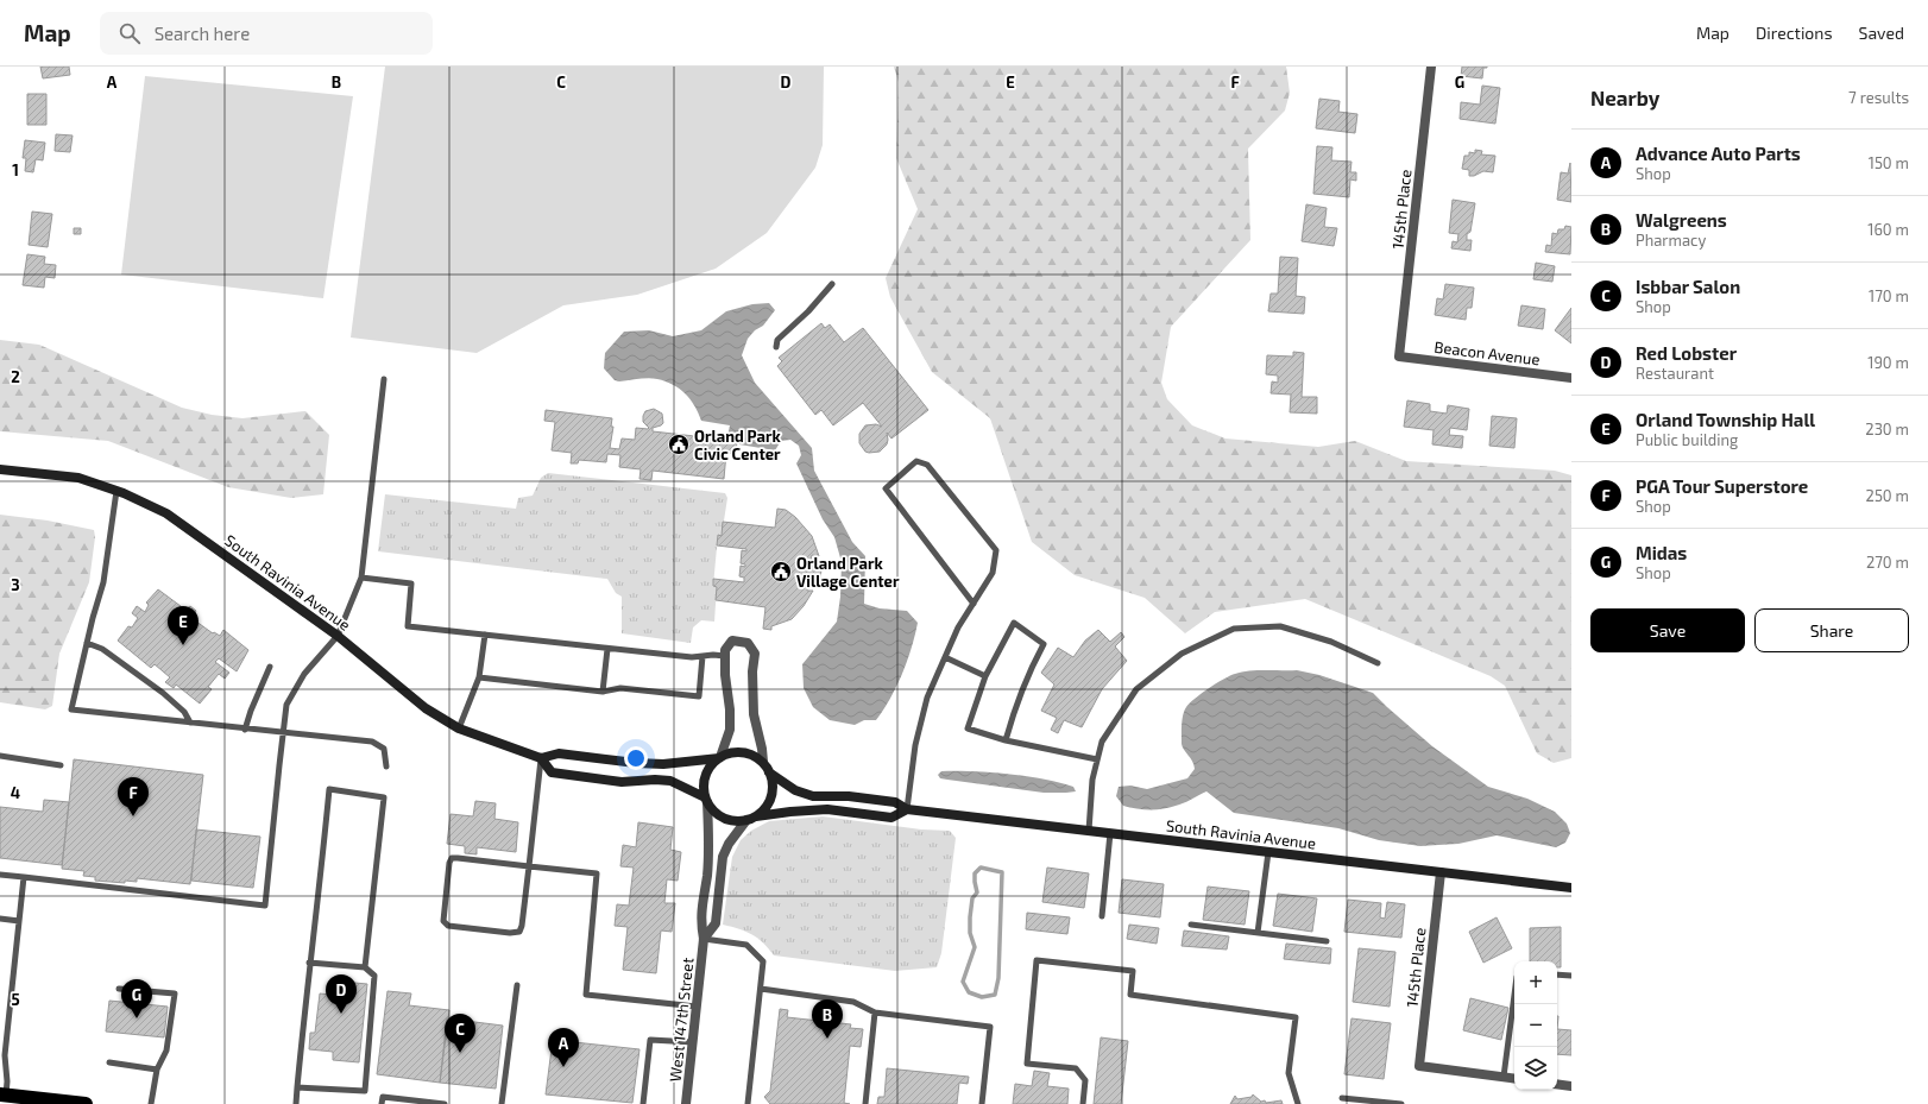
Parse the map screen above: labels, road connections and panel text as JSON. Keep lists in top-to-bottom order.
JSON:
{
  "streets": {
    "street": [
      "145th Place",
      "Beacon Avenue",
      "South Ravinia Avenue",
      "West 147th Street"
    ]
  },
  "crossings": [
    ["145th Place", "Beacon Avenue"],
    ["145th Place", "South Ravinia Avenue"],
    ["South Ravinia Avenue", "West 147th Street"]
  ],
  "places": {
    "public building": ["Orland Park Civic Center", "Orland Park Village Center"]
  },
  "page": {
    "header": "Map",
    "search": "Search here",
    "nav": ["Map", "Directions", "Saved"],
    "heading": ["Nearby", "7 results"],
    "list": [
      {
        "mark": "A",
        "name": "Advance Auto Parts",
        "note": "Shop",
        "value": "150 m"
      },
      {
        "mark": "B",
        "name": "Walgreens",
        "note": "Pharmacy",
        "value": "160 m"
      },
      {
        "mark": "C",
        "name": "Isbbar Salon",
        "note": "Shop",
        "value": "170 m"
      },
      {
        "mark": "D",
        "name": "Red Lobster",
        "note": "Restaurant",
        "value": "190 m"
      },
      {
        "mark": "E",
        "name": "Orland Township Hall",
        "note": "Public building",
        "value": "230 m"
      },
      {
        "mark": "F",
        "name": "PGA Tour Superstore",
        "note": "Shop",
        "value": "250 m"
      },
      {
        "mark": "G",
        "name": "Midas",
        "note": "Shop",
        "value": "270 m"
      }
    ],
    "buttons": ["Save", "Share"],
    "pins": [
      "E",
      "F",
      "D",
      "G",
      "B",
      "C",
      "A"
    ],
    "map_buttons": ["+", "−"]
  },
  "grid": {
    "columns": [
      "A",
      "B",
      "C",
      "D",
      "E",
      "F",
      "G"
    ],
    "rows": [
      "1",
      "2",
      "3",
      "4",
      "5"
    ]
  }
}
